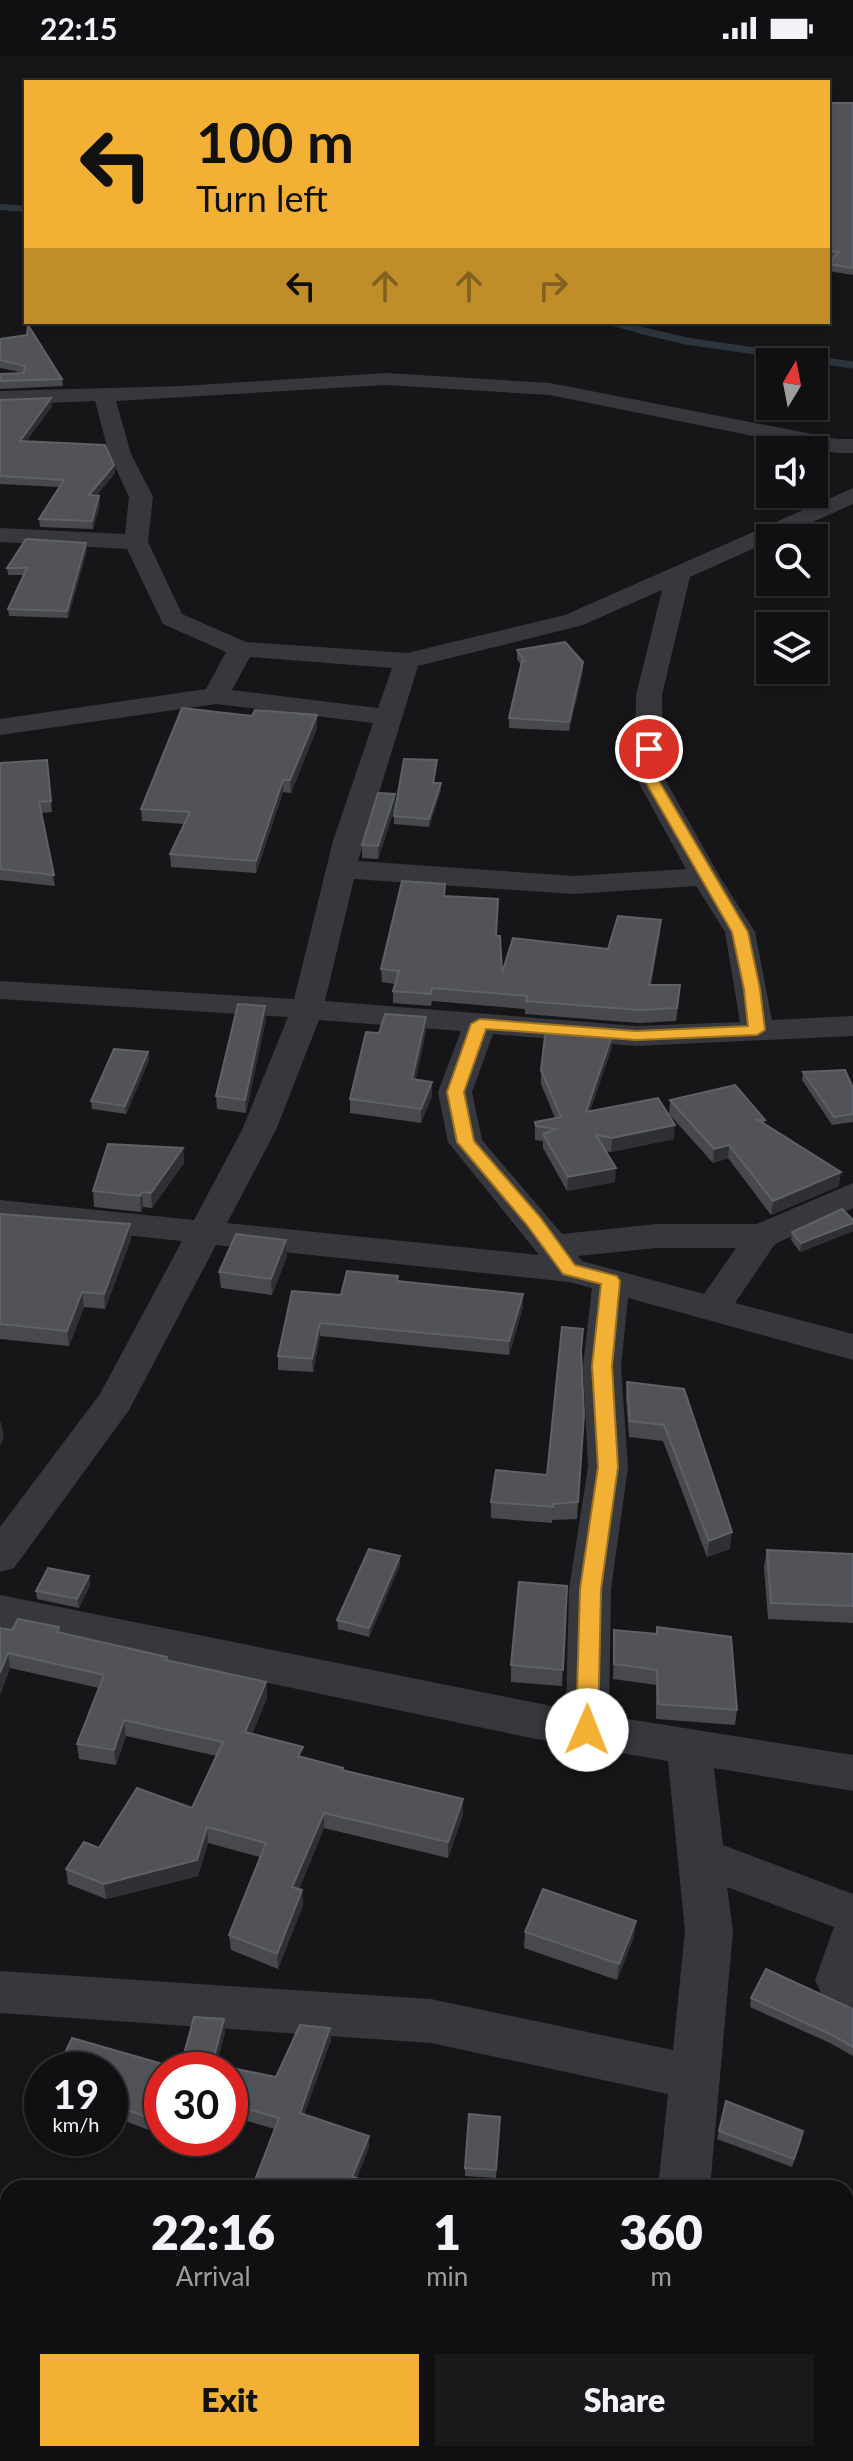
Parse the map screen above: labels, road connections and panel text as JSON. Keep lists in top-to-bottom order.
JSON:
{
  "north": "top",
  "page": {
    "status": "22:15",
    "turn": ["100 m", "Turn left"],
    "speed": "19 km/h",
    "limit": "30",
    "eta": [
      "22:16",
      "Arrival",
      "1",
      "min",
      "360",
      "m"
    ],
    "buttons": ["Exit", "Share"]
  }
}
